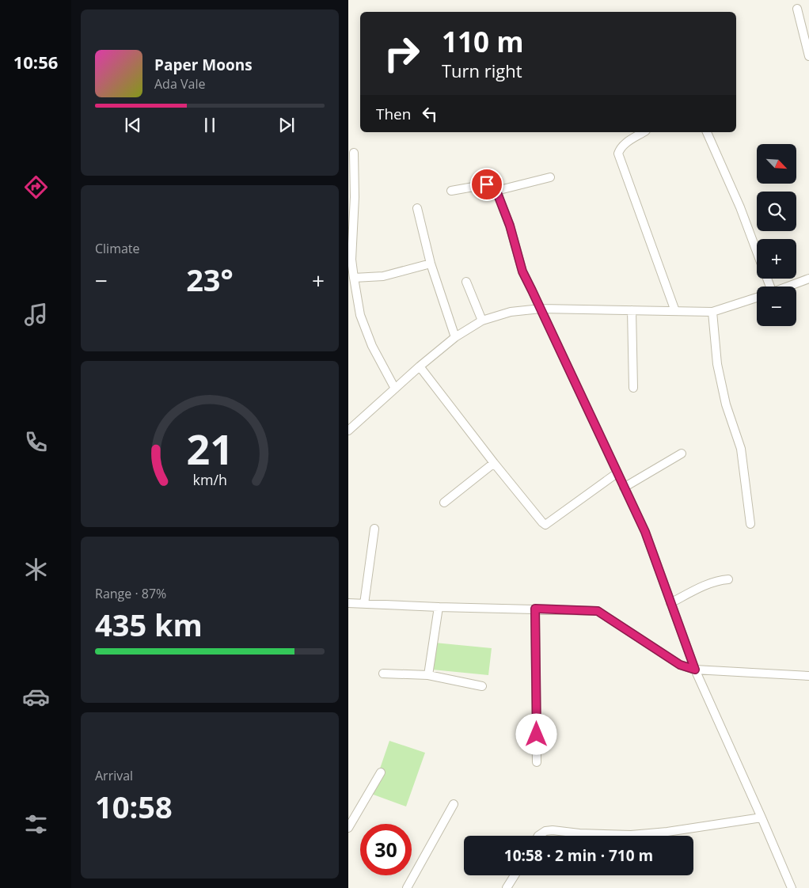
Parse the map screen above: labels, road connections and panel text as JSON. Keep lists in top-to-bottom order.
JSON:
{
  "north": "bottom right",
  "page": {
    "tabs": "10:56",
    "turn": ["110 m", "Turn right"],
    "song": ["Paper Moons", "Ada Vale"],
    "then": "Then",
    "map_buttons": ["+", "−"],
    "tile": [
      "Climate",
      ["Range · 87%", "435 km"],
      ["Arrival", "10:58"]
    ],
    "heat": ["−", "23°", "+"],
    "limit": "30",
    "trip": "10:58 · 2 min · 710 m",
    "gauge": ["21", "km/h"]
  }
}
